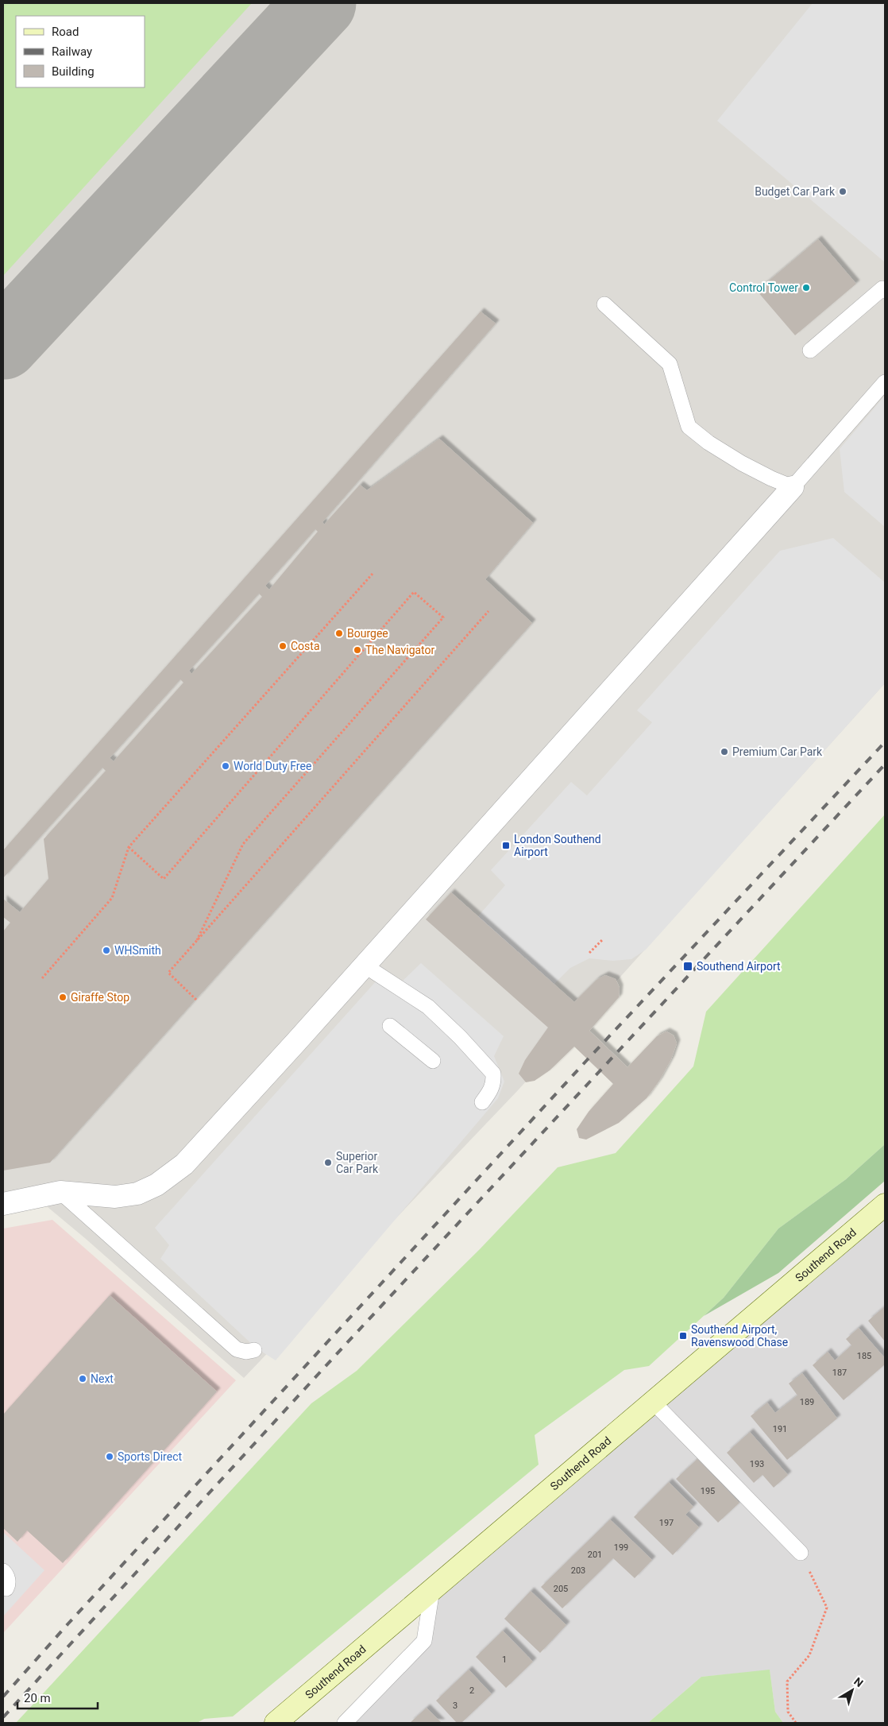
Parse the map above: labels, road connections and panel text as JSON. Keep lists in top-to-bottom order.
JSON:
{
  "streets": {
    "street": ["Southend Road"]
  },
  "places": {
    "other": [
      "Budget Car Park",
      "Control Tower",
      "Bourgee",
      "Costa",
      "The Navigator",
      "Premium Car Park",
      "World Duty Free",
      "WHSmith",
      "Giraffe Stop",
      "Superior Car Park",
      "Next",
      "Sports Direct"
    ],
    "transit": ["London Southend Airport", "Southend Airport", "Southend Airport, Ravenswood Chase"]
  },
  "house_numbers": [
    "185",
    "187",
    "189",
    "191",
    "193",
    "195",
    "197",
    "199",
    "201",
    "203",
    "205",
    "1",
    "2",
    "3"
  ],
  "legend": ["Road", "Railway", "Building"],
  "scale_bar": "20 m",
  "north": "top right"
}
